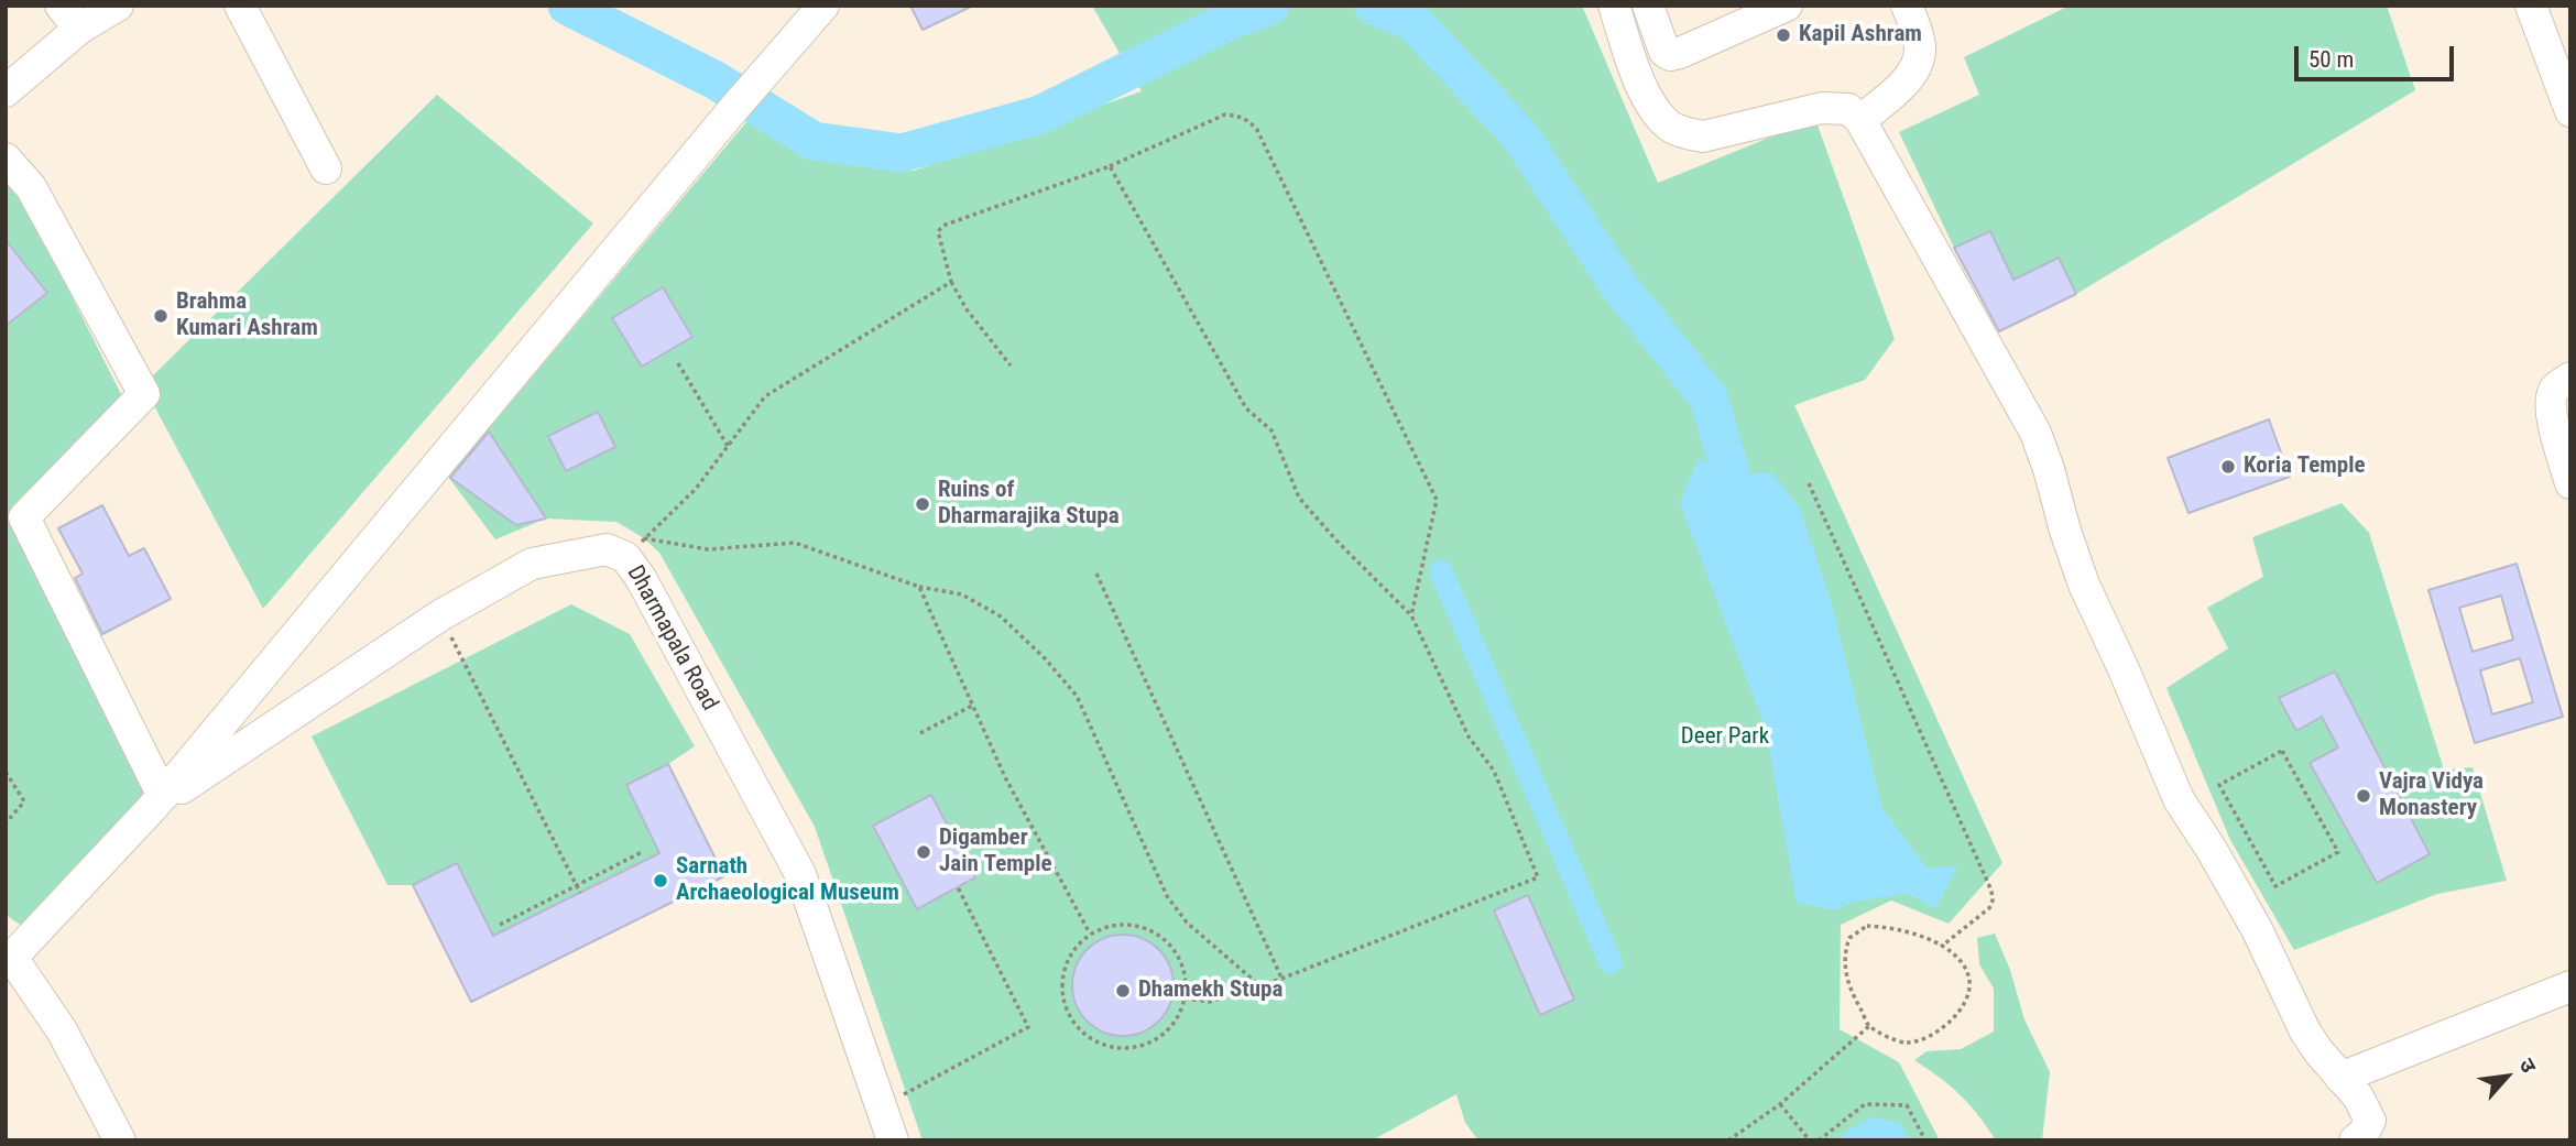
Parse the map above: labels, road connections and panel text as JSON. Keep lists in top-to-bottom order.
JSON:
{
  "streets": {
    "street": ["Dharmapala Road"]
  },
  "parks": ["Deer Park"],
  "places": [
    "Kapil Ashram",
    "Brahma Kumari Ashram",
    "Koria Temple",
    "Ruins of Dharmarajika Stupa",
    "Vajra Vidya Monastery",
    "Digamber Jain Temple",
    "Sarnath Archaeological Museum",
    "Dhamekh Stupa"
  ],
  "scale_bar": "50 m",
  "north": "top right"
}
